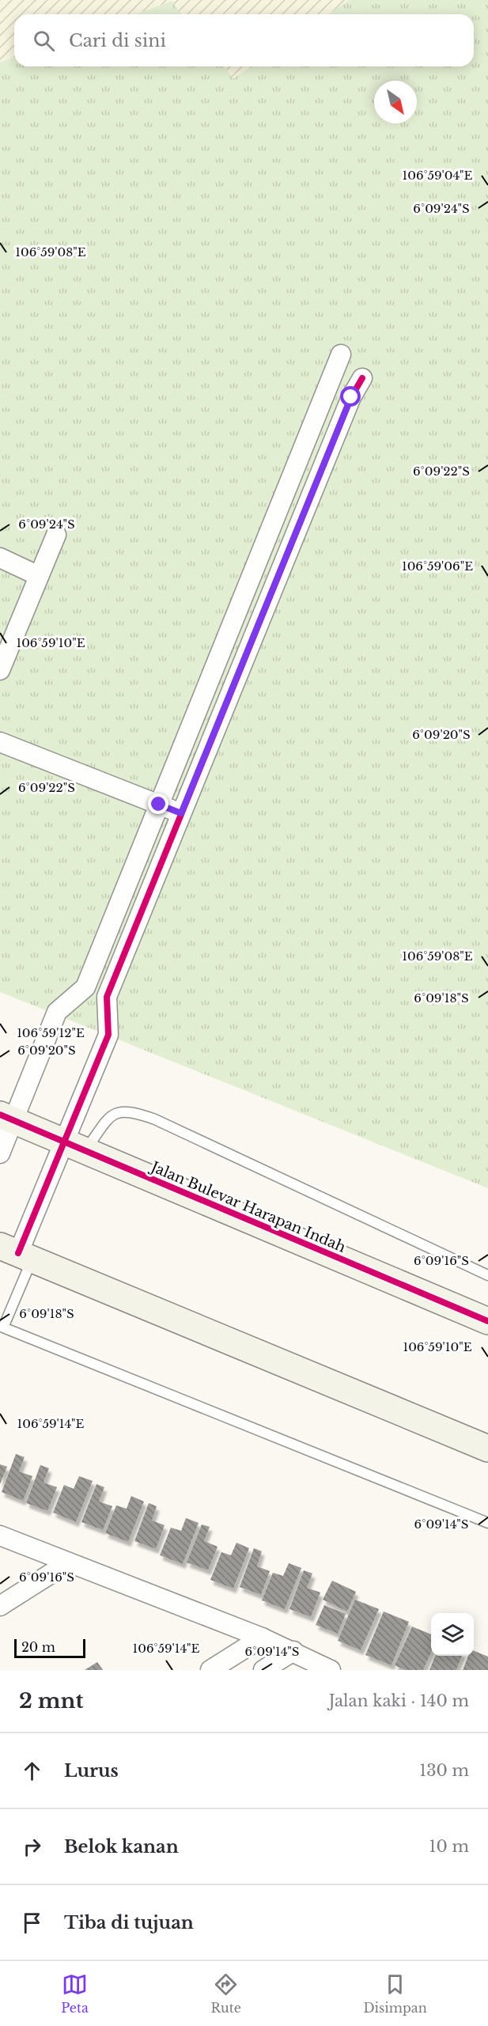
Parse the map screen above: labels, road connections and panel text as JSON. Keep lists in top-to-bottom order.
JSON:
{
  "streets": {
    "street": ["Jalan Bulevar Harapan Indah"]
  },
  "scale_bar": "20 m",
  "north": "bottom right",
  "page": {
    "search": "Cari di sini",
    "scale": "20 m",
    "heading": ["2 mnt", "Jalan kaki · 140 m"],
    "list": [
      ["Lurus", "130 m"],
      ["Belok kanan", "10 m"],
      "Tiba di tujuan"
    ],
    "nav": ["Peta", "Rute", "Disimpan"]
  },
  "coordinates": [
    "106°59'04\"E",
    "6°09'24\"S",
    "106°59'08\"E",
    "6°09'22\"S",
    "106°59'06\"E",
    "106°59'10\"E",
    "6°09'20\"S",
    "6°09'18\"S",
    "106°59'12\"E",
    "6°09'16\"S",
    "106°59'14\"E",
    "6°09'14\"S"
  ]
}
